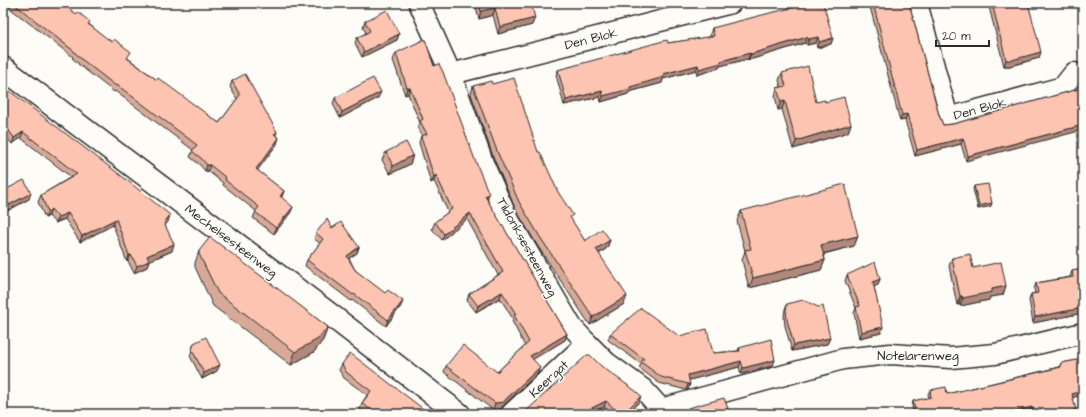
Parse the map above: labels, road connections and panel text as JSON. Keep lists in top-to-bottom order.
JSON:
{
  "streets": {
    "street": [
      "Den Blok",
      "Mechelsesteenweg",
      "Tildonksesteenweg",
      "Notelarenweg",
      "Keergat"
    ]
  },
  "crossings": [
    ["Den Blok", "Tildonksesteenweg"],
    ["Tildonksesteenweg", "Notelarenweg"],
    ["Tildonksesteenweg", "Keergat"]
  ],
  "scale_bar": "20 m"
}
